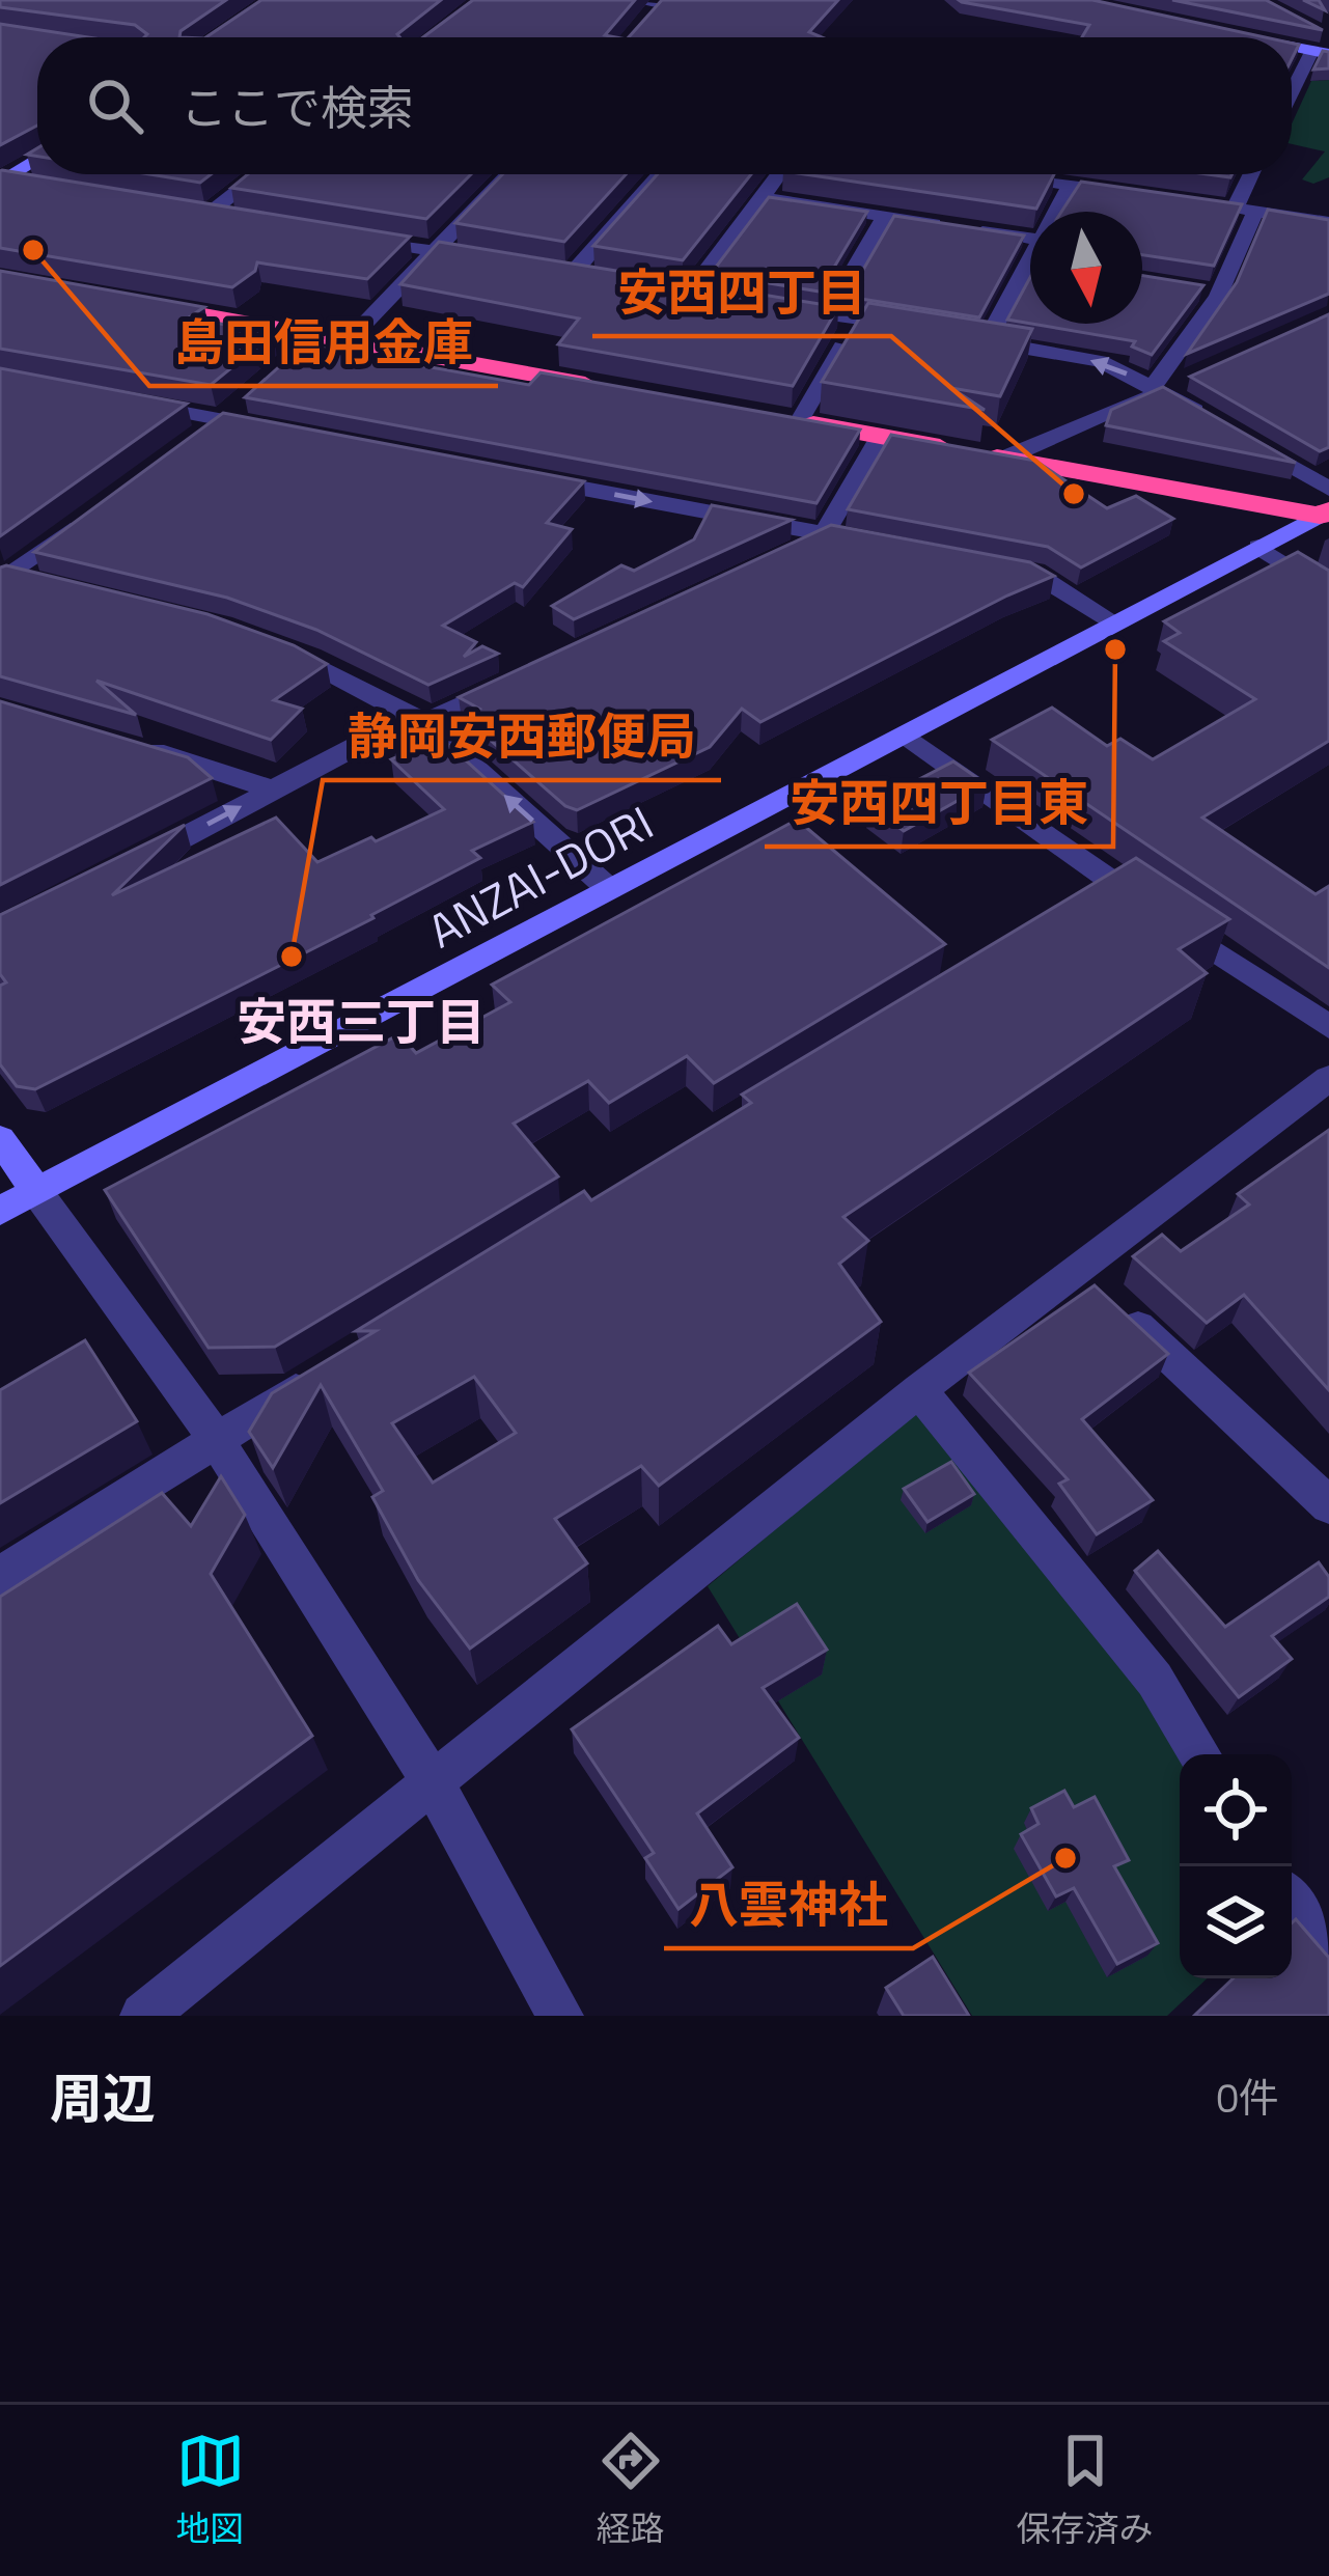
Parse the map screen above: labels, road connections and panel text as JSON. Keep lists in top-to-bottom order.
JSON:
{
  "streets": {
    "main road": ["ANZAI-DORI"]
  },
  "districts": ["安西三丁目"],
  "places": [
    "島田信用金庫",
    "安西四丁目",
    "安西四丁目東",
    "静岡安西郵便局",
    "八雲神社"
  ],
  "north": "bottom",
  "page": {
    "search": "ここで検索",
    "heading": ["周辺", "0件"],
    "nav": ["地図", "経路", "保存済み"]
  }
}
